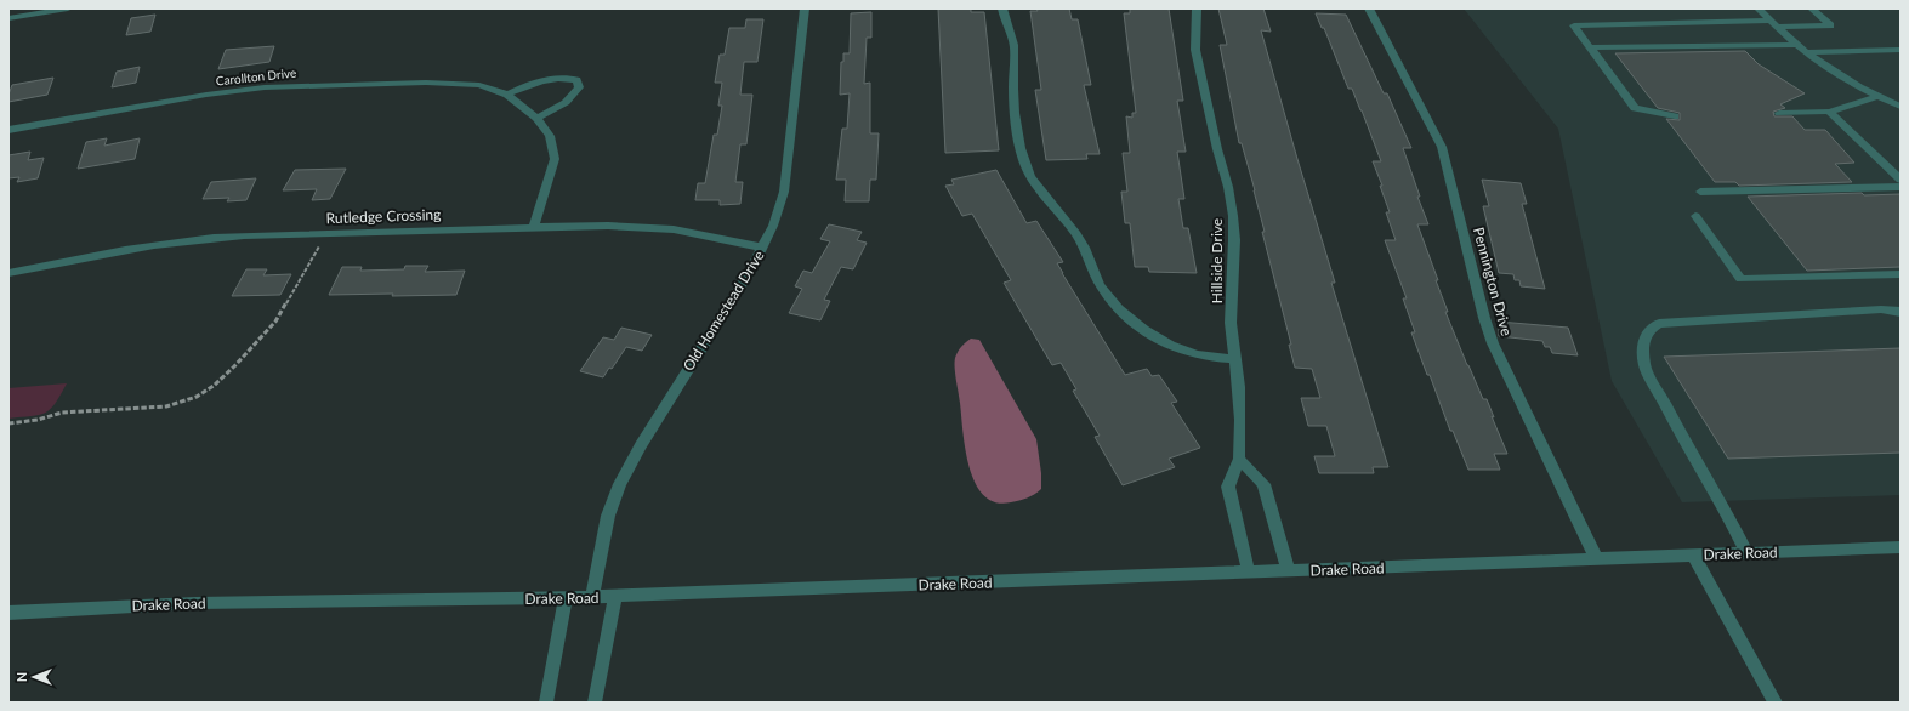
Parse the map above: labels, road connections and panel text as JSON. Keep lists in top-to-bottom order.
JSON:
{
  "streets": {
    "street": [
      "Carollton Drive",
      "Rutledge Crossing",
      "Hillside Drive",
      "Pennington Drive",
      "Old Homestead Drive",
      "Drake Road"
    ]
  },
  "crossings": [
    ["Carollton Drive", "Rutledge Crossing"],
    ["Rutledge Crossing", "Old Homestead Drive"],
    ["Hillside Drive", "Drake Road"],
    ["Pennington Drive", "Drake Road"],
    ["Old Homestead Drive", "Drake Road"]
  ],
  "north": "left"
}
